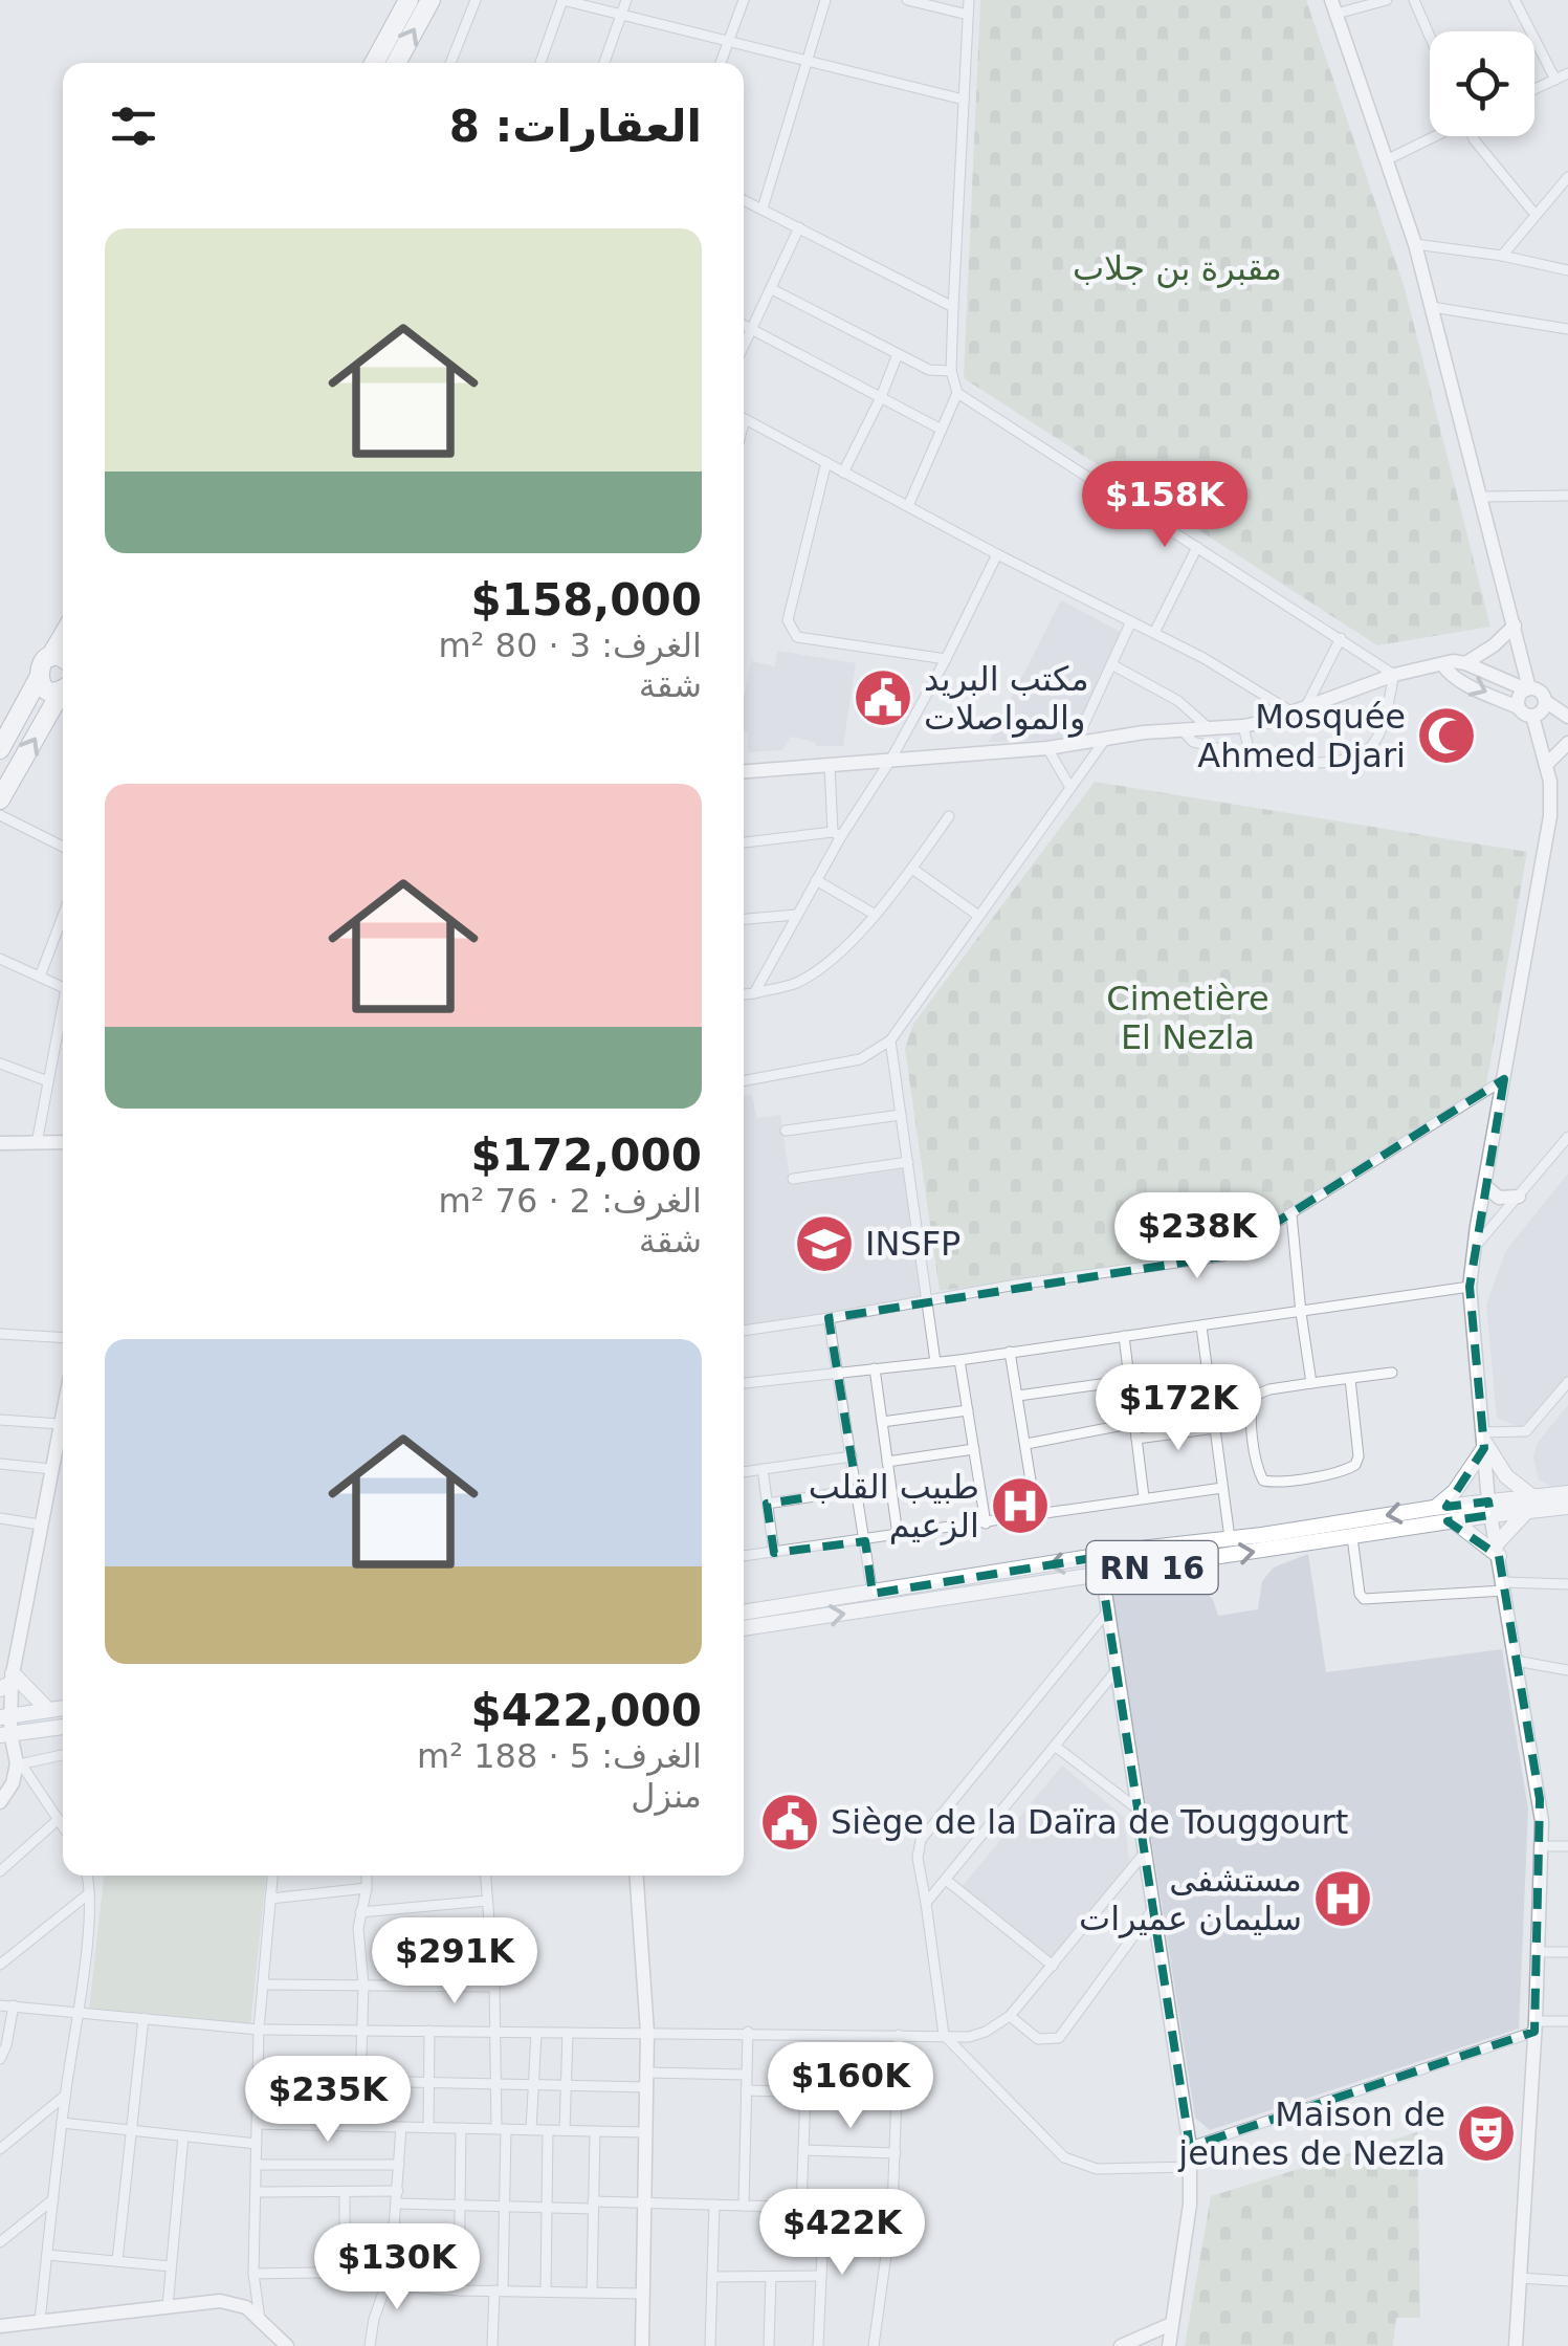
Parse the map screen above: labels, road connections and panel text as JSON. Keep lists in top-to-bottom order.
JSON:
{
  "streets": {
    "main road": ["RN 16"]
  },
  "parks": ["مقبرة بن جلاب", "Cimetière El Nezla"],
  "places": {
    "public building": ["مكتب البريد والمواصلات", "Siège de la Daïra de Touggourt"],
    "mosque": ["Mosquée Ahmed Djari"],
    "school or university": ["INSFP"],
    "hospital": ["طبيب القلب الزعيم", "مستشفى سليمان عميرات"],
    "theatre": ["Maison de jeunes de Nezla"]
  },
  "page": {
    "heading": "العقارات: 8",
    "list": [
      {
        "name": "$158,000",
        "note": "الغرف: 3 · 80 m² · شقة"
      },
      {
        "name": "$172,000",
        "note": "الغرف: 2 · 76 m² · شقة"
      },
      {
        "name": "$422,000",
        "note": "الغرف: 5 · 188 m² · منزل"
      }
    ],
    "price": [
      "$158K",
      "$238K",
      "$172K",
      "$291K",
      "$160K",
      "$235K",
      "$422K",
      "$130K"
    ]
  }
}
